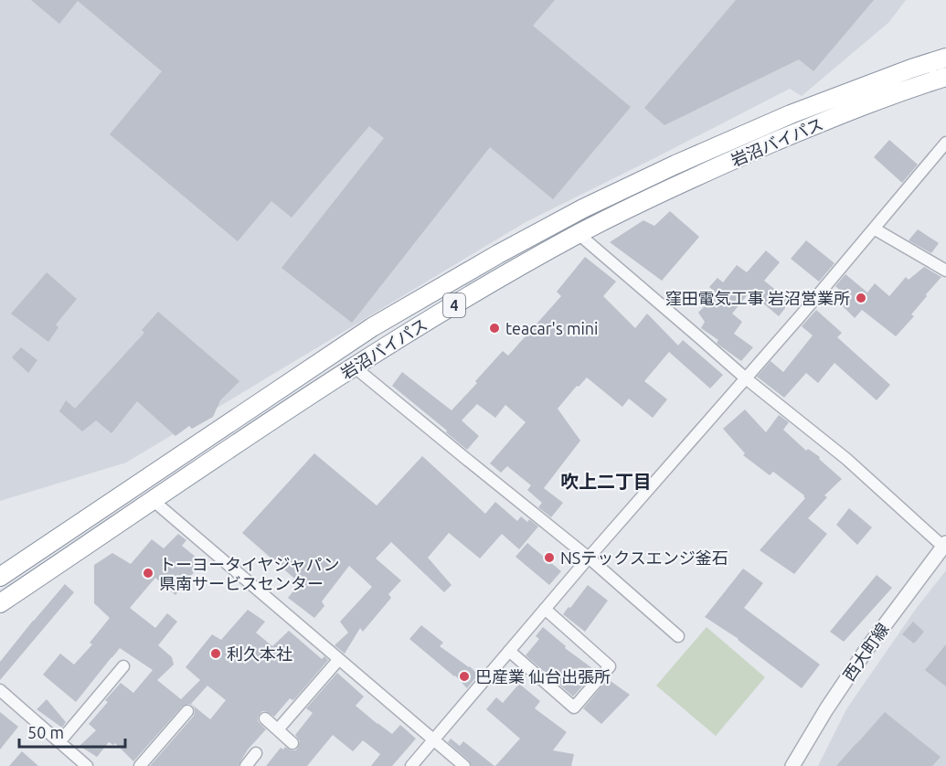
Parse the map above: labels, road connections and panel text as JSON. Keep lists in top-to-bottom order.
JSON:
{
  "streets": {
    "highway": ["岩沼バイパス", "4"],
    "street": ["西大町線"]
  },
  "districts": ["吹上二丁目"],
  "places": [
    "窪田電気工事 岩沼営業所",
    "teacar's mini",
    "NSテックスエンジ釜石",
    "トーヨータイヤジャパン 県南サービスセンター",
    "利久本社",
    "巴産業 仙台出張所"
  ],
  "scale_bar": "50 m"
}
